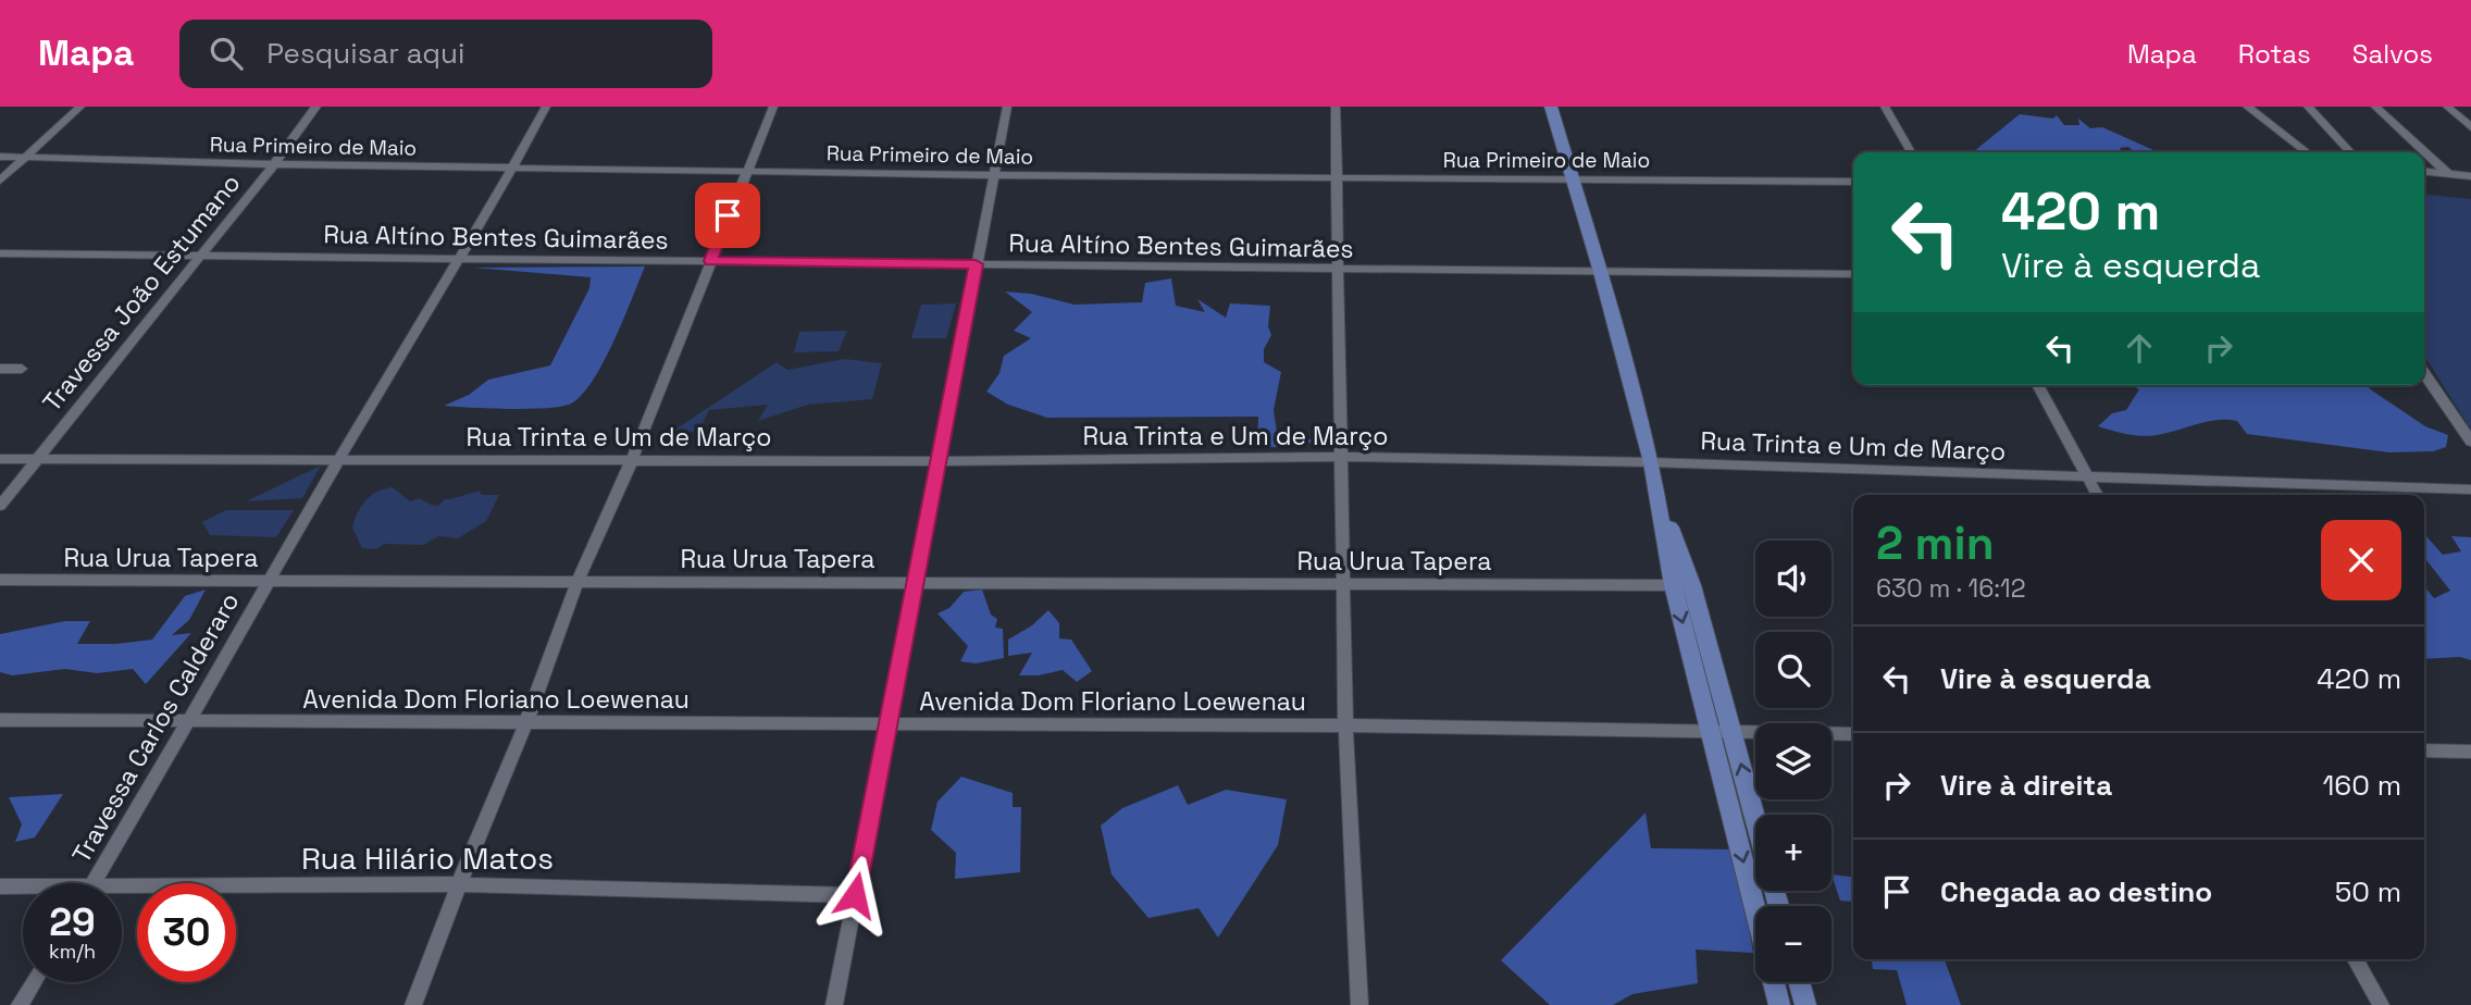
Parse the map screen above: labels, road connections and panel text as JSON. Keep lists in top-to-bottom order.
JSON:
{
  "streets": {
    "street": [
      "Rua Primeiro de Maio",
      "Rua Altíno Bentes Guimarães",
      "Travessa João Estumano",
      "Rua Trinta e Um de Março",
      "Rua Urua Tapera",
      "Avenida Dom Floriano Loewenau",
      "Travessa Carlos Calderaro",
      "Rua Hilário Matos"
    ]
  },
  "crossings": [
    ["Rua Primeiro de Maio", "Travessa João Estumano"],
    ["Rua Primeiro de Maio", "Travessa Carlos Calderaro"],
    ["Rua Altíno Bentes Guimarães", "Travessa João Estumano"],
    ["Rua Altíno Bentes Guimarães", "Travessa Carlos Calderaro"],
    ["Travessa João Estumano", "Rua Trinta e Um de Março"],
    ["Rua Trinta e Um de Março", "Travessa Carlos Calderaro"],
    ["Rua Urua Tapera", "Travessa Carlos Calderaro"],
    ["Avenida Dom Floriano Loewenau", "Travessa Carlos Calderaro"]
  ],
  "page": {
    "header": "Mapa",
    "search": "Pesquisar aqui",
    "nav": ["Mapa", "Rotas", "Salvos"],
    "turn": ["420 m", "Vire à esquerda"],
    "heading": ["2 min", "630 m · 16:12"],
    "map_buttons": ["+", "−"],
    "list": [
      {
        "name": "Vire à esquerda",
        "value": "420 m"
      },
      {
        "name": "Vire à direita",
        "value": "160 m"
      },
      {
        "name": "Chegada ao destino",
        "value": "50 m"
      }
    ],
    "speed": "29 km/h",
    "limit": "30"
  }
}
